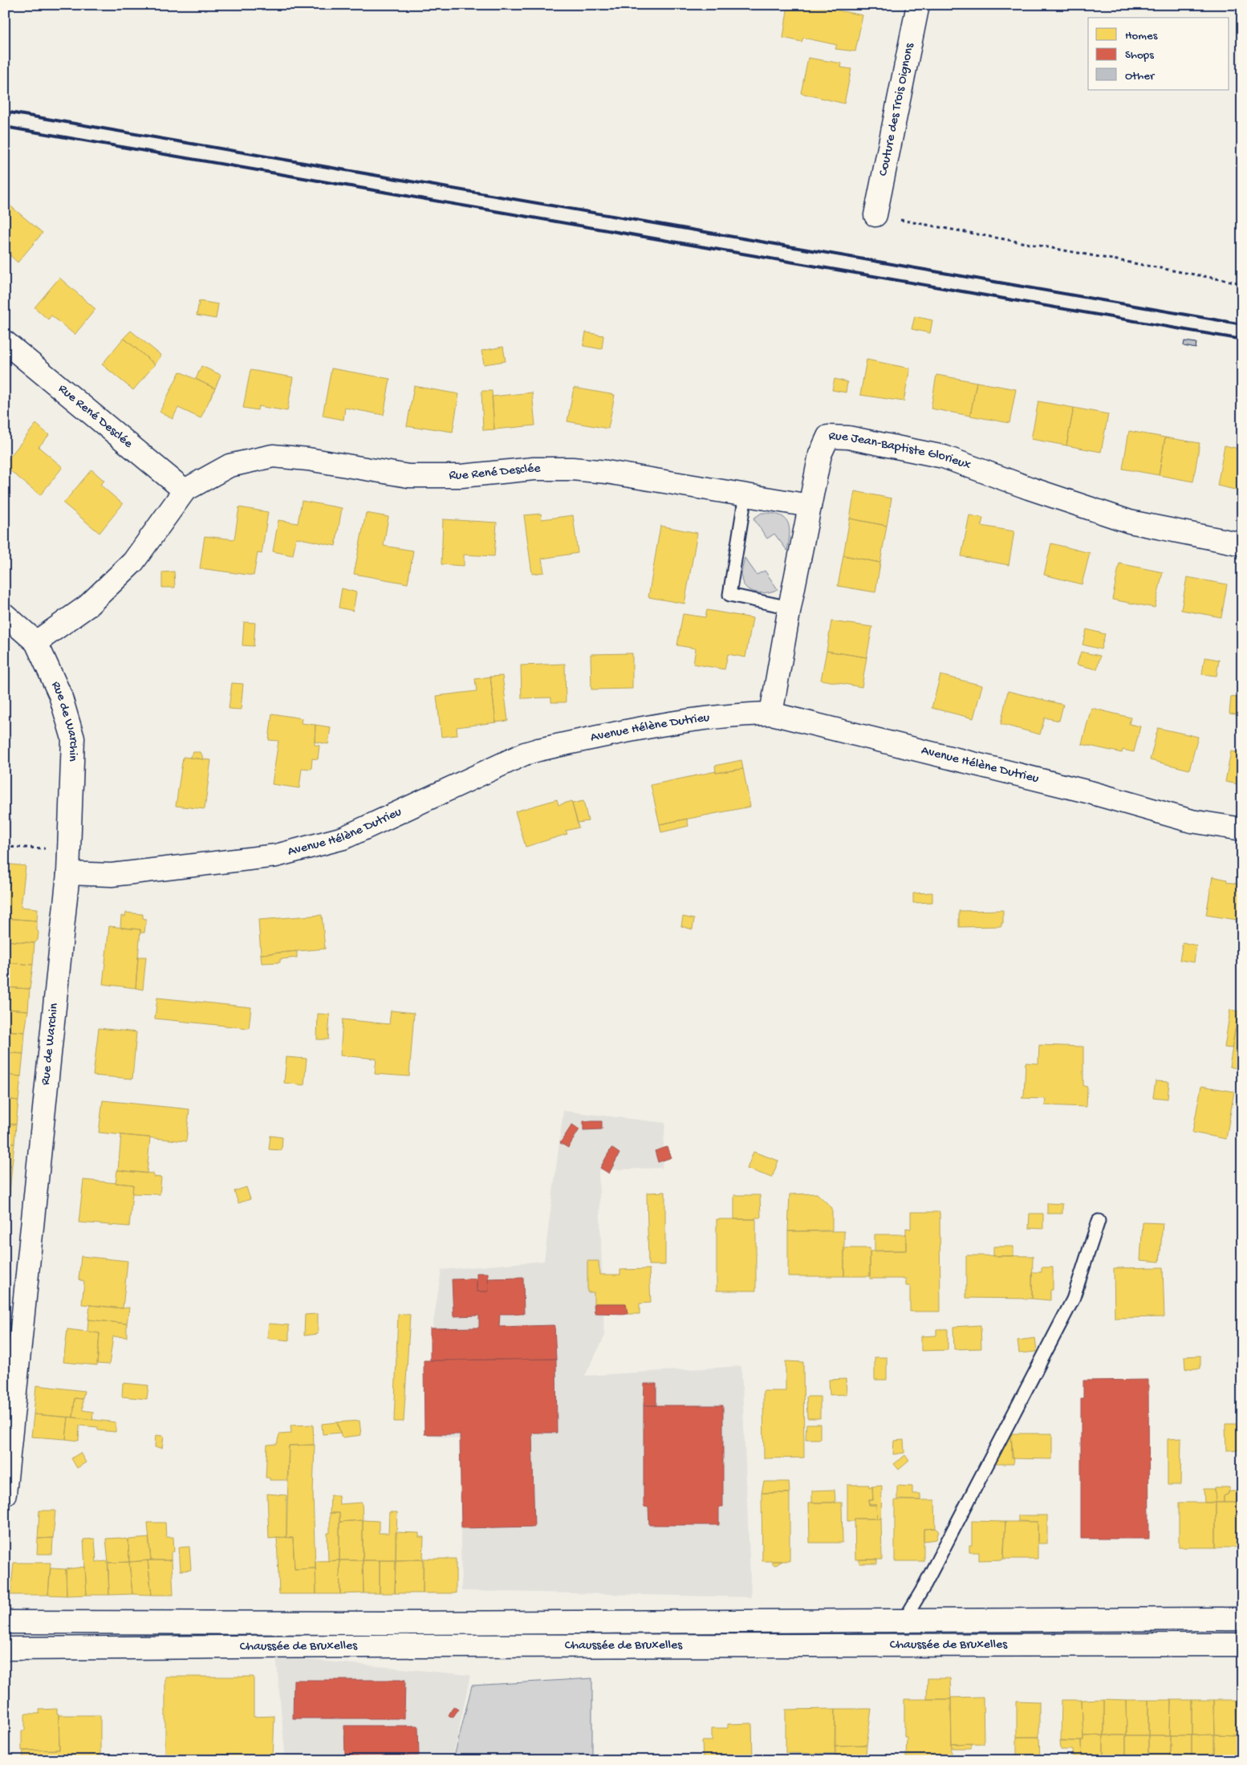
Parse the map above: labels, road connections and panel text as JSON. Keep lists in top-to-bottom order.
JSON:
{
  "streets": {
    "street": [
      "Couture des Trois Oignons",
      "Rue René Desclée",
      "Rue Jean-Baptiste Glorieux",
      "Rue de Warchin",
      "Avenue Hélène Dutrieu",
      "Chaussée de Bruxelles"
    ]
  },
  "crossings": [
    ["Rue René Desclée", "Rue Jean-Baptiste Glorieux"],
    ["Rue René Desclée", "Rue de Warchin"],
    ["Rue Jean-Baptiste Glorieux", "Avenue Hélène Dutrieu"],
    ["Rue de Warchin", "Avenue Hélène Dutrieu"]
  ],
  "legend": ["Homes", "Shops", "Other"]
}
